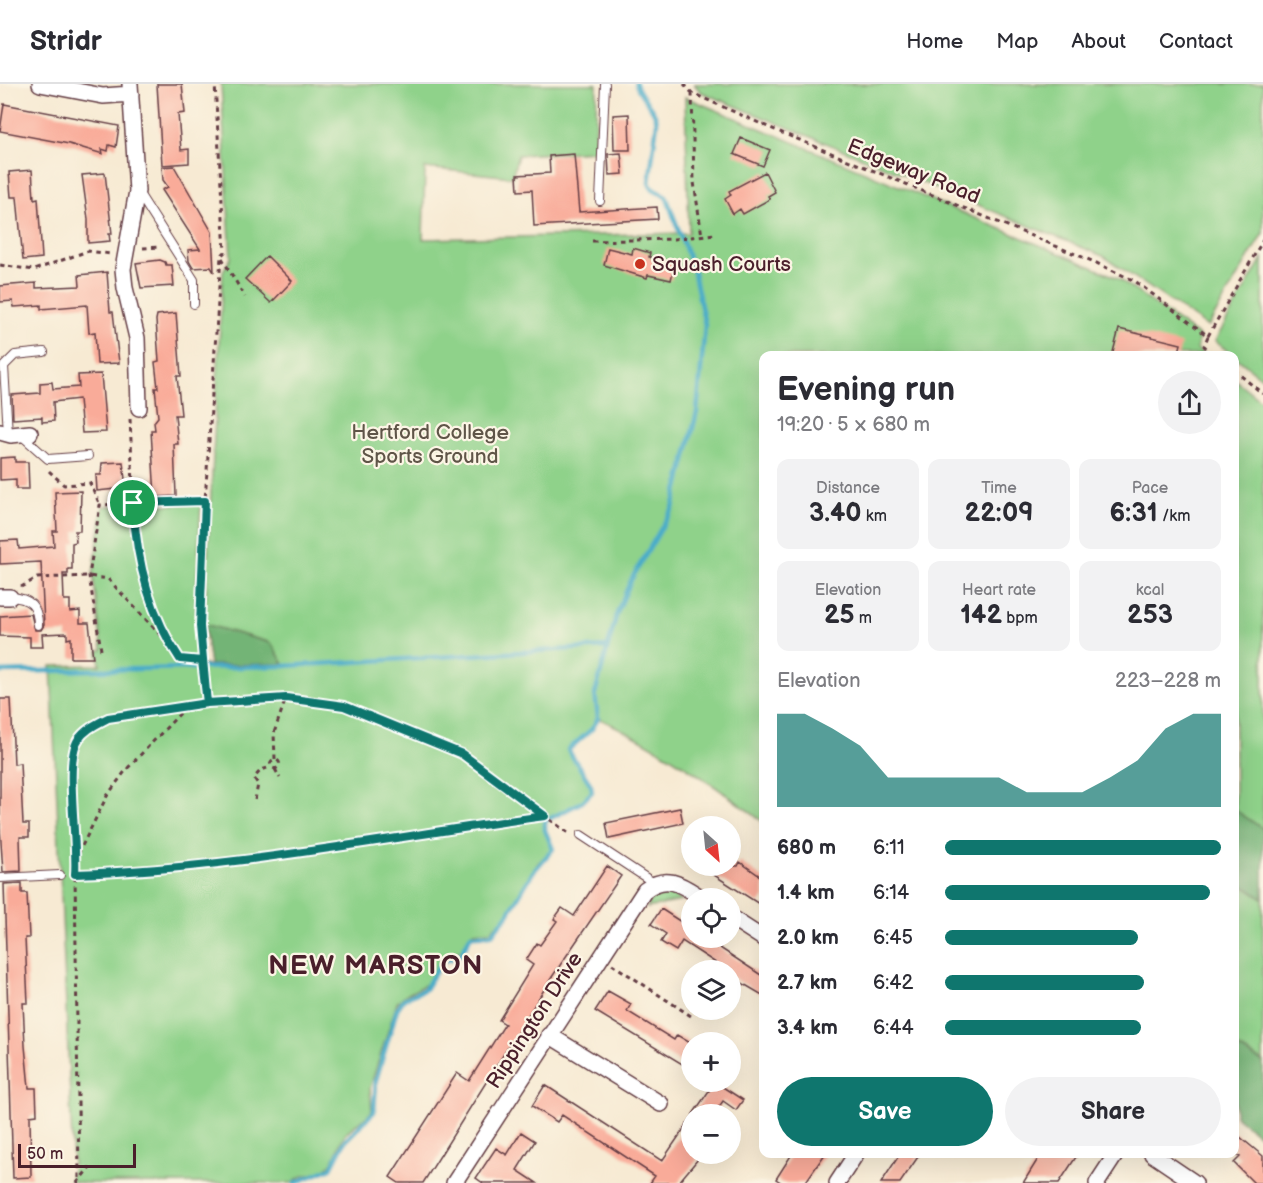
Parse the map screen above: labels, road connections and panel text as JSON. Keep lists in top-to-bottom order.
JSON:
{
  "streets": {
    "street": ["Rippington Drive"],
    "path": ["Edgeway Road"]
  },
  "districts": ["NEW MARSTON"],
  "parks": ["Hertford College Sports Ground"],
  "places": ["Squash Courts"],
  "scale_bar": "50 m",
  "north": "bottom right",
  "page": {
    "header": "Stridr",
    "nav": [
      "Home",
      "Map",
      "About",
      "Contact"
    ],
    "heading": ["Evening run", "19:20 · 5 × 680 m"],
    "stats": [
      ["Distance", "3.40 km"],
      ["Time", "22:09"],
      ["Pace", "6:31 /km"],
      ["Elevation", "25 m"],
      ["Heart rate", "142 bpm"],
      ["kcal", "253"]
    ],
    "chart": ["Elevation", "223–228 m"],
    "map_buttons": ["+", "−"],
    "list": [
      {
        "name": "680 m",
        "note": "6:11"
      },
      {
        "name": "1.4 km",
        "note": "6:14"
      },
      {
        "name": "2.0 km",
        "note": "6:45"
      },
      {
        "name": "2.7 km",
        "note": "6:42"
      },
      {
        "name": "3.4 km",
        "note": "6:44"
      }
    ],
    "buttons": ["Save", "Share"],
    "scale": "50 m"
  }
}
